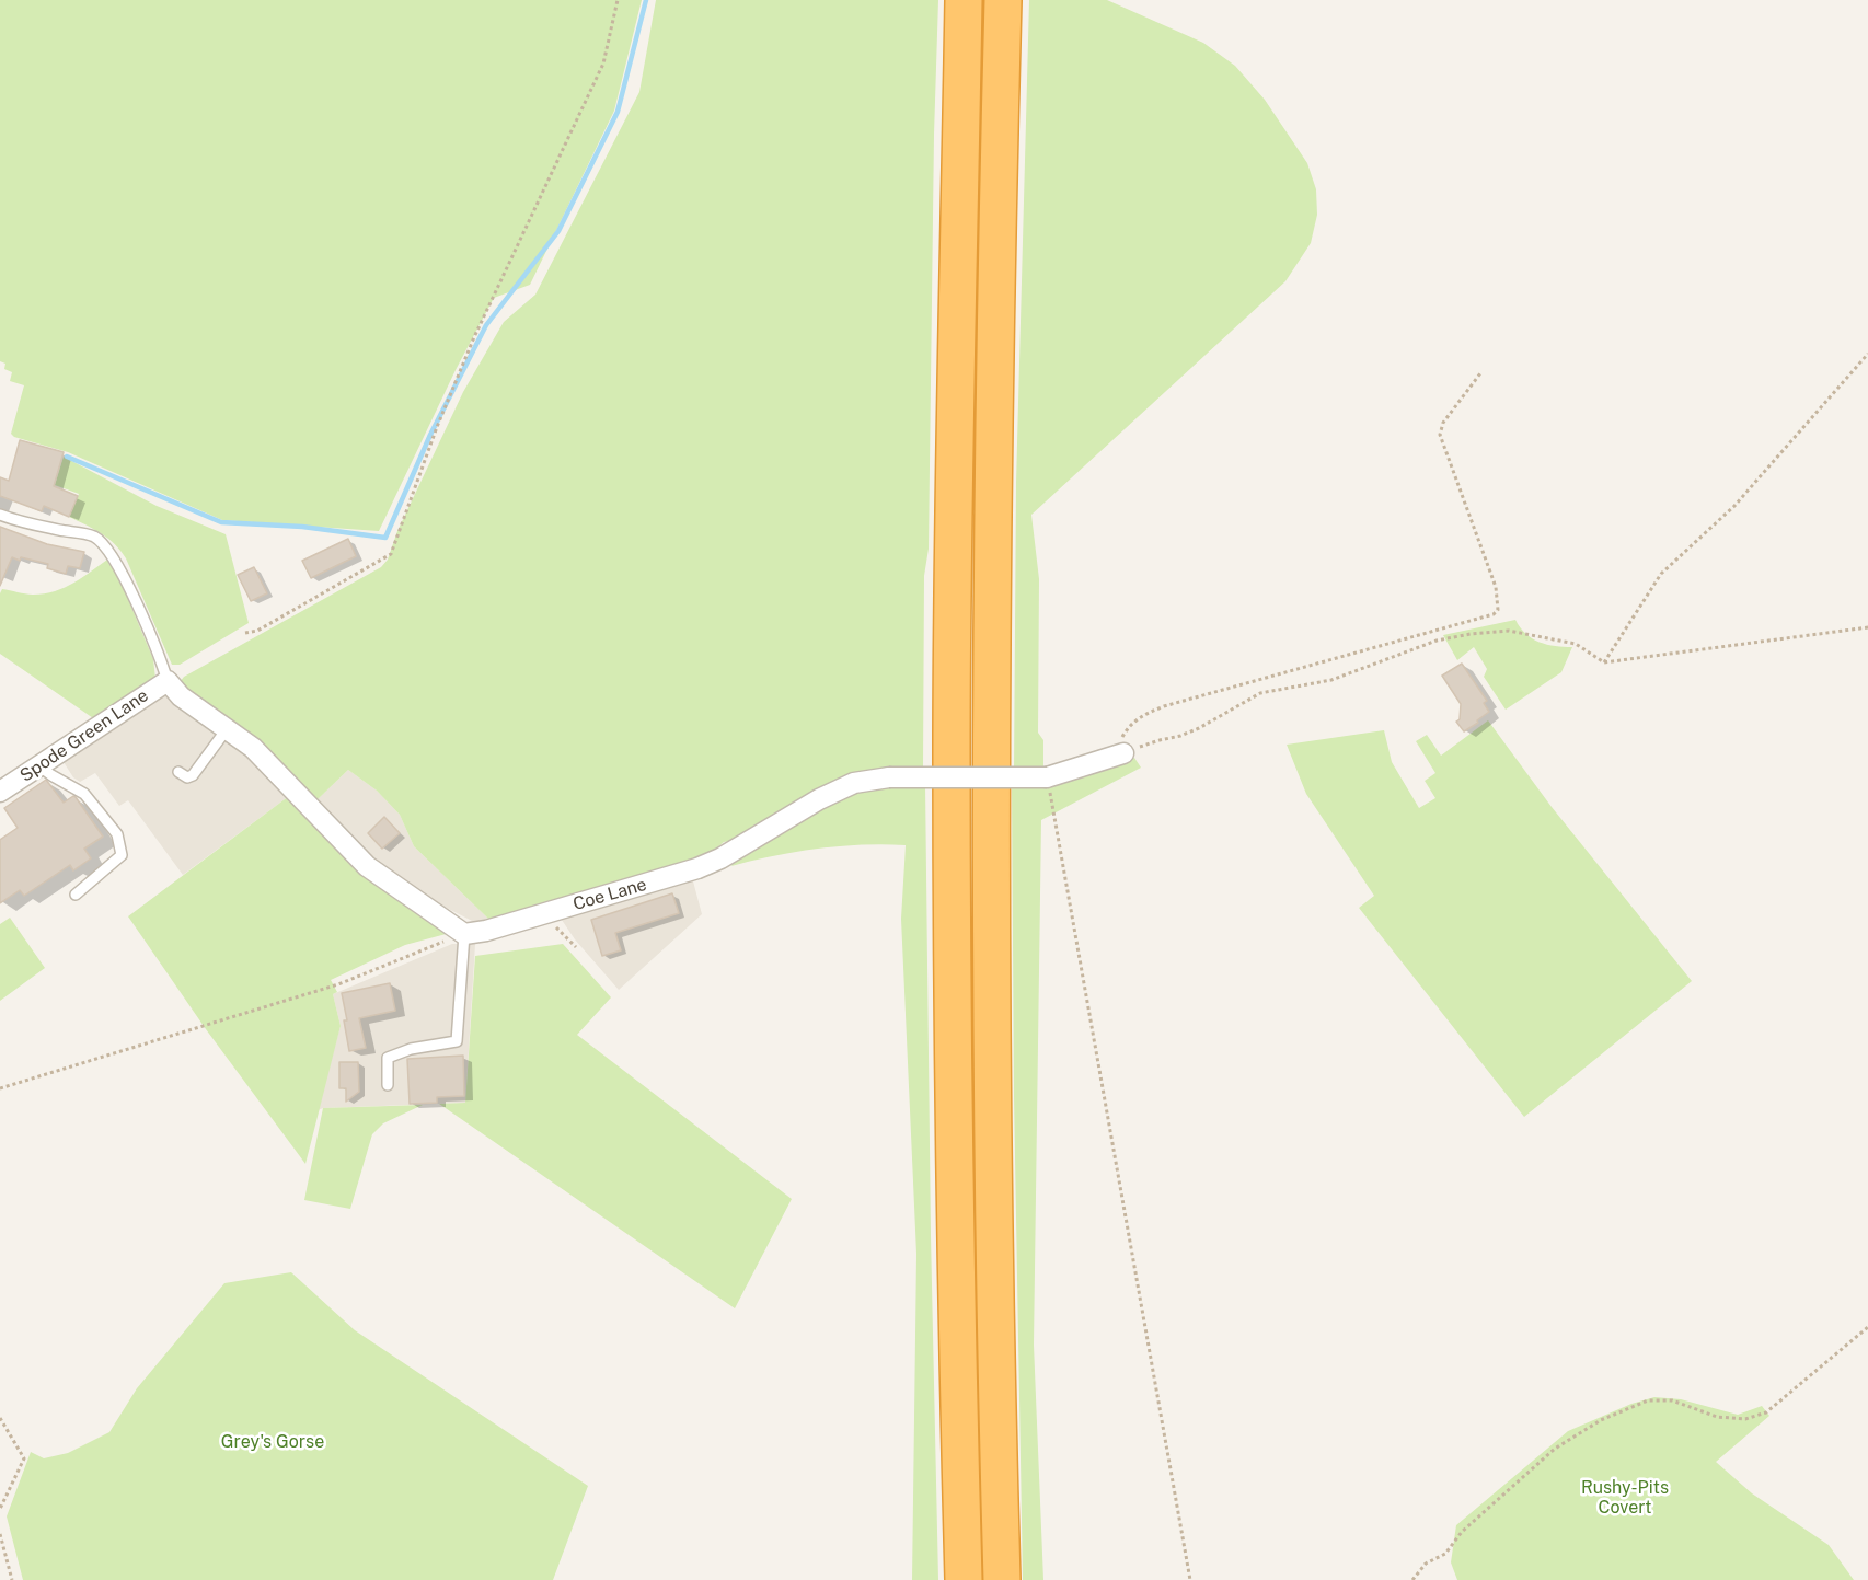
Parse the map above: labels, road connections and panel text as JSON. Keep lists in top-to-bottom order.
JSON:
{
  "streets": {
    "street": ["Spode Green Lane", "Coe Lane"]
  },
  "parks": ["Grey's Gorse", "Rushy-Pits Covert"]
}
